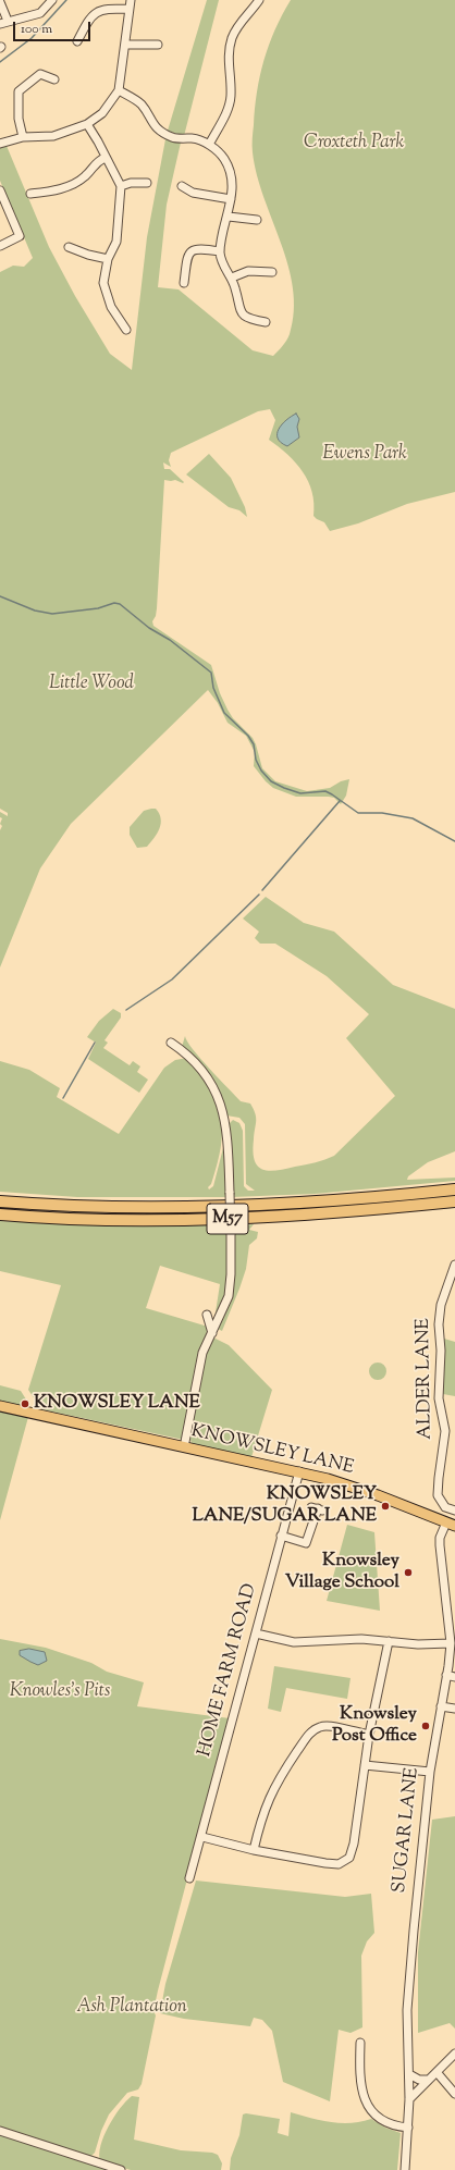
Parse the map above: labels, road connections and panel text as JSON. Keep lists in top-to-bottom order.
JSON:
{
  "streets": {
    "highway": ["M57"],
    "main road": ["KNOWSLEY LANE"],
    "street": ["ALDER LANE", "HOME FARM ROAD", "SUGAR LANE"]
  },
  "crossings": [
    ["KNOWSLEY LANE", "HOME FARM ROAD"],
    ["KNOWSLEY LANE", "SUGAR LANE"]
  ],
  "parks": [
    "Croxteth Park",
    "Ewens Park",
    "Little Wood",
    "Knowles's Pits",
    "Ash Plantation"
  ],
  "places": [
    "KNOWSLEY LANE",
    "KNOWSLEY LANE/SUGAR LANE",
    "Knowsley Village School",
    "Knowsley Post Office"
  ],
  "scale_bar": "100 m"
}
